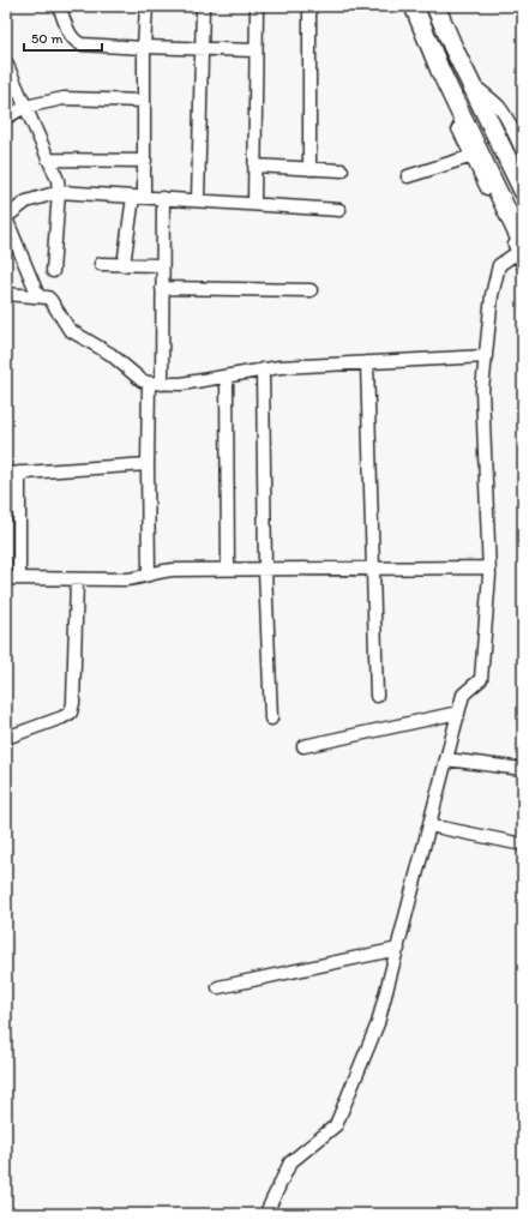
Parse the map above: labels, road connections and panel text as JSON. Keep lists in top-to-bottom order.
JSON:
{
  "scale_bar": "50 m"
}
